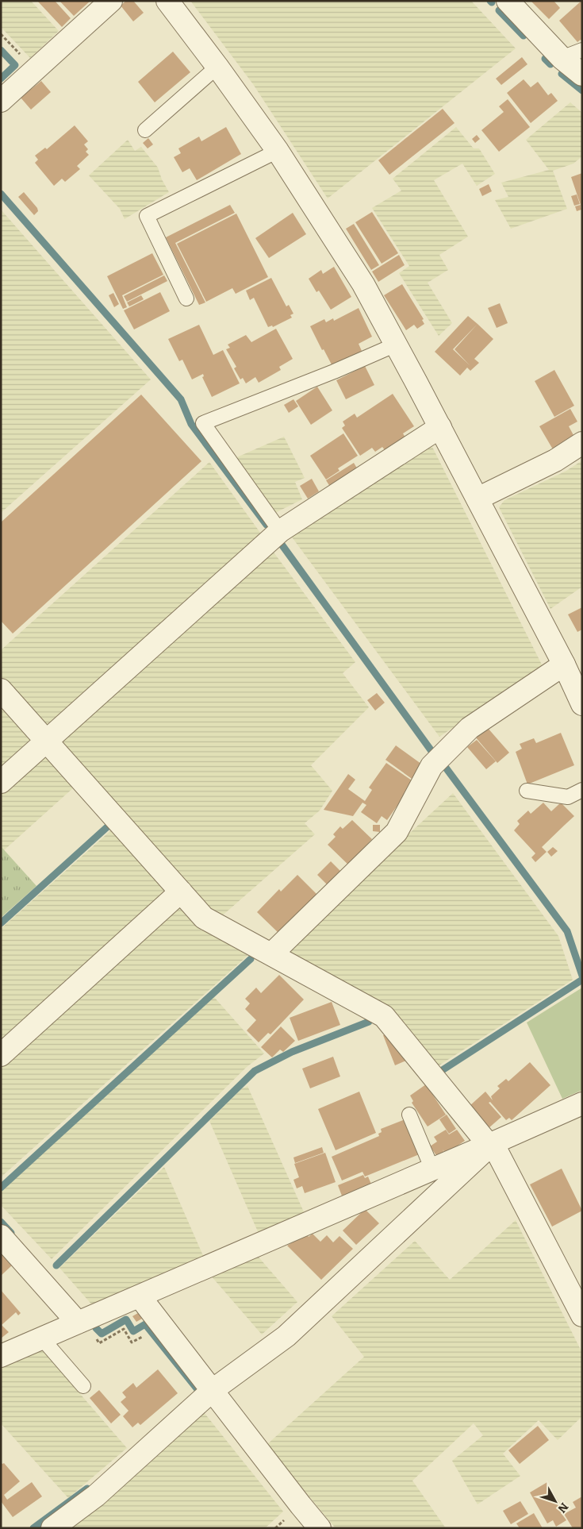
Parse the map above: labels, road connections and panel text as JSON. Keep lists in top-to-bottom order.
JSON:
{
  "north": "bottom right"
}
